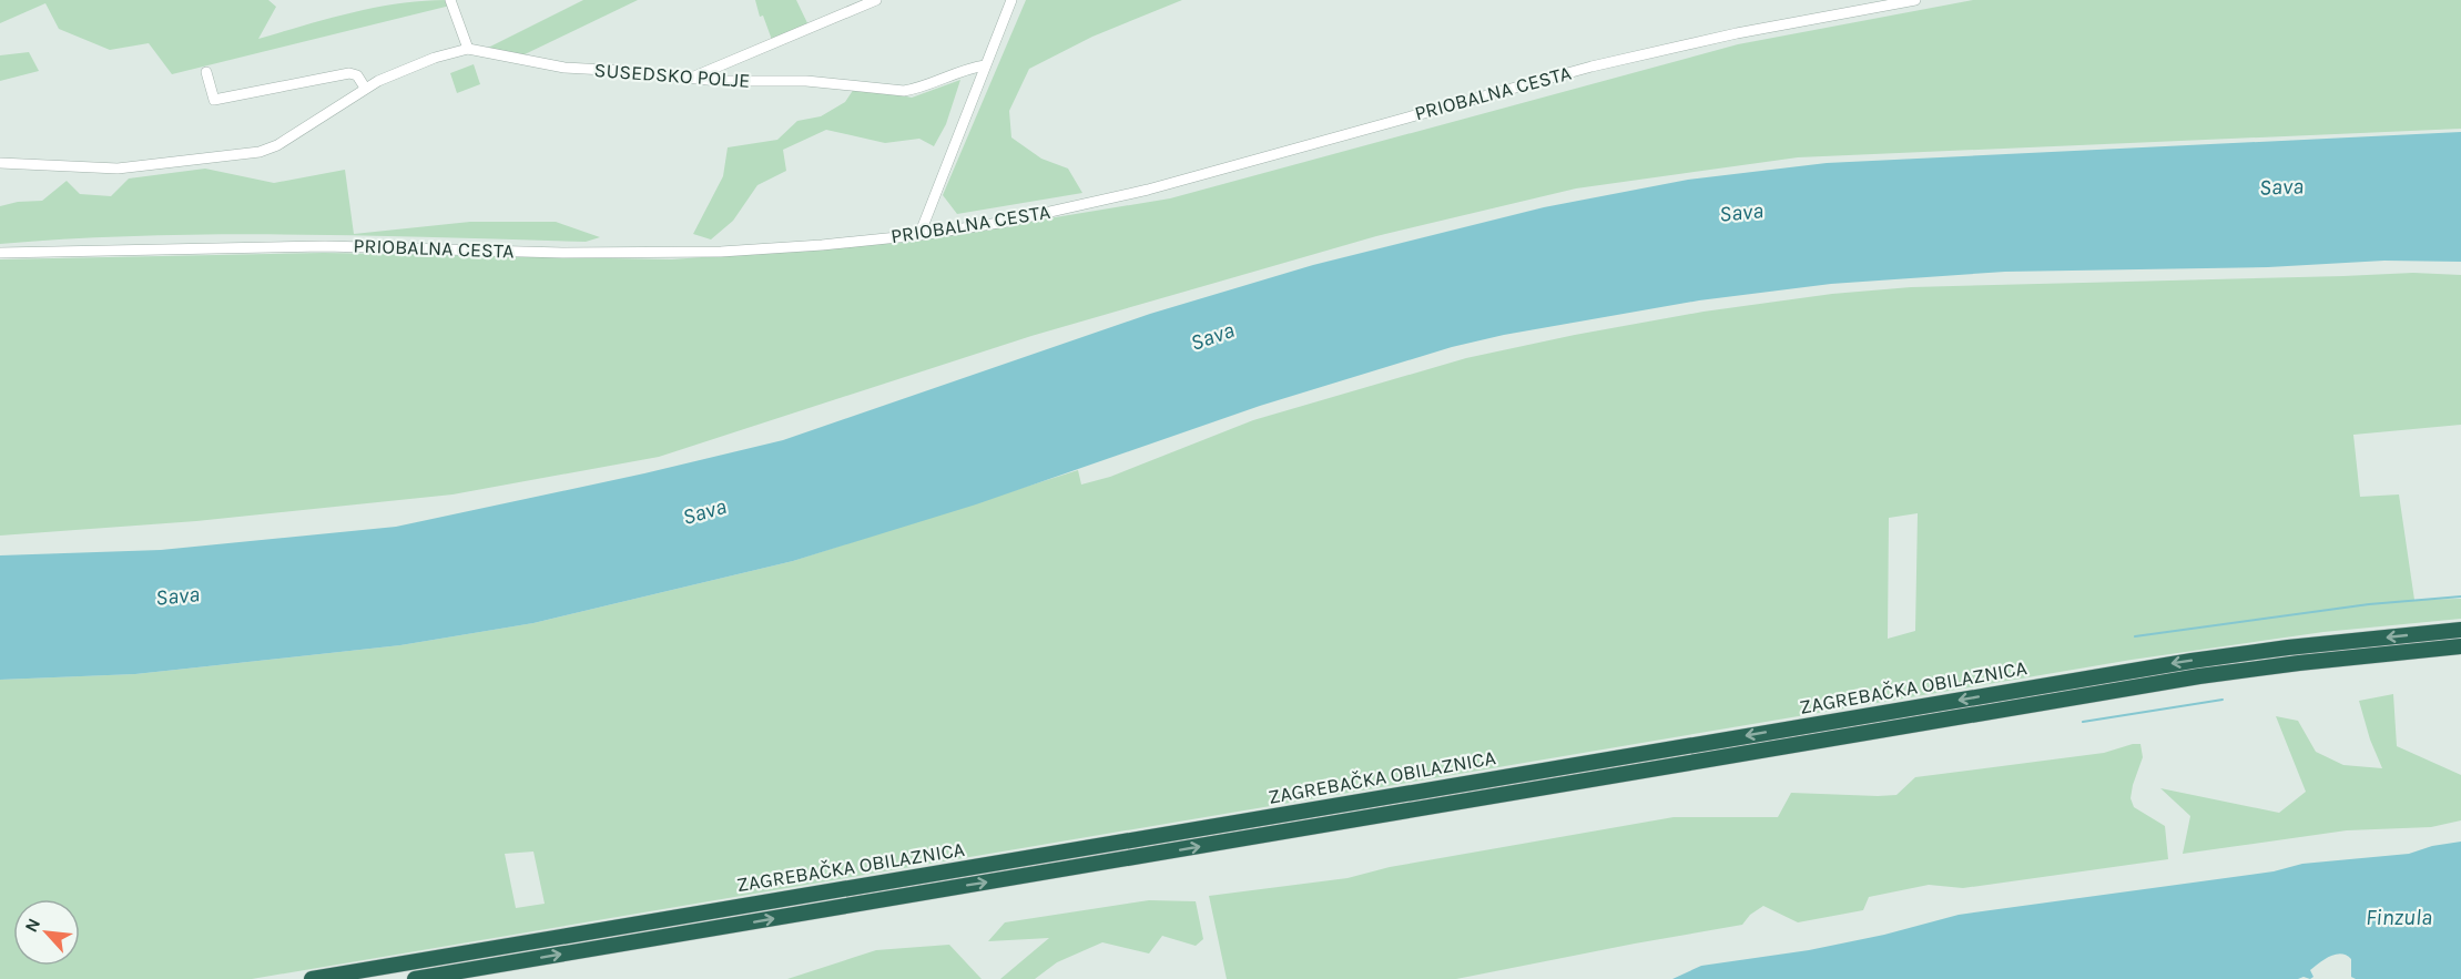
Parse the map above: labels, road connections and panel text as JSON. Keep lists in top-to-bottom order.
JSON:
{
  "streets": {
    "highway": ["ZAGREBAČKA OBILAZNICA"],
    "street": ["SUSEDSKO POLJE", "PRIOBALNA CESTA"]
  },
  "water": ["Sava", "Finzula"],
  "north": "top left"
}
